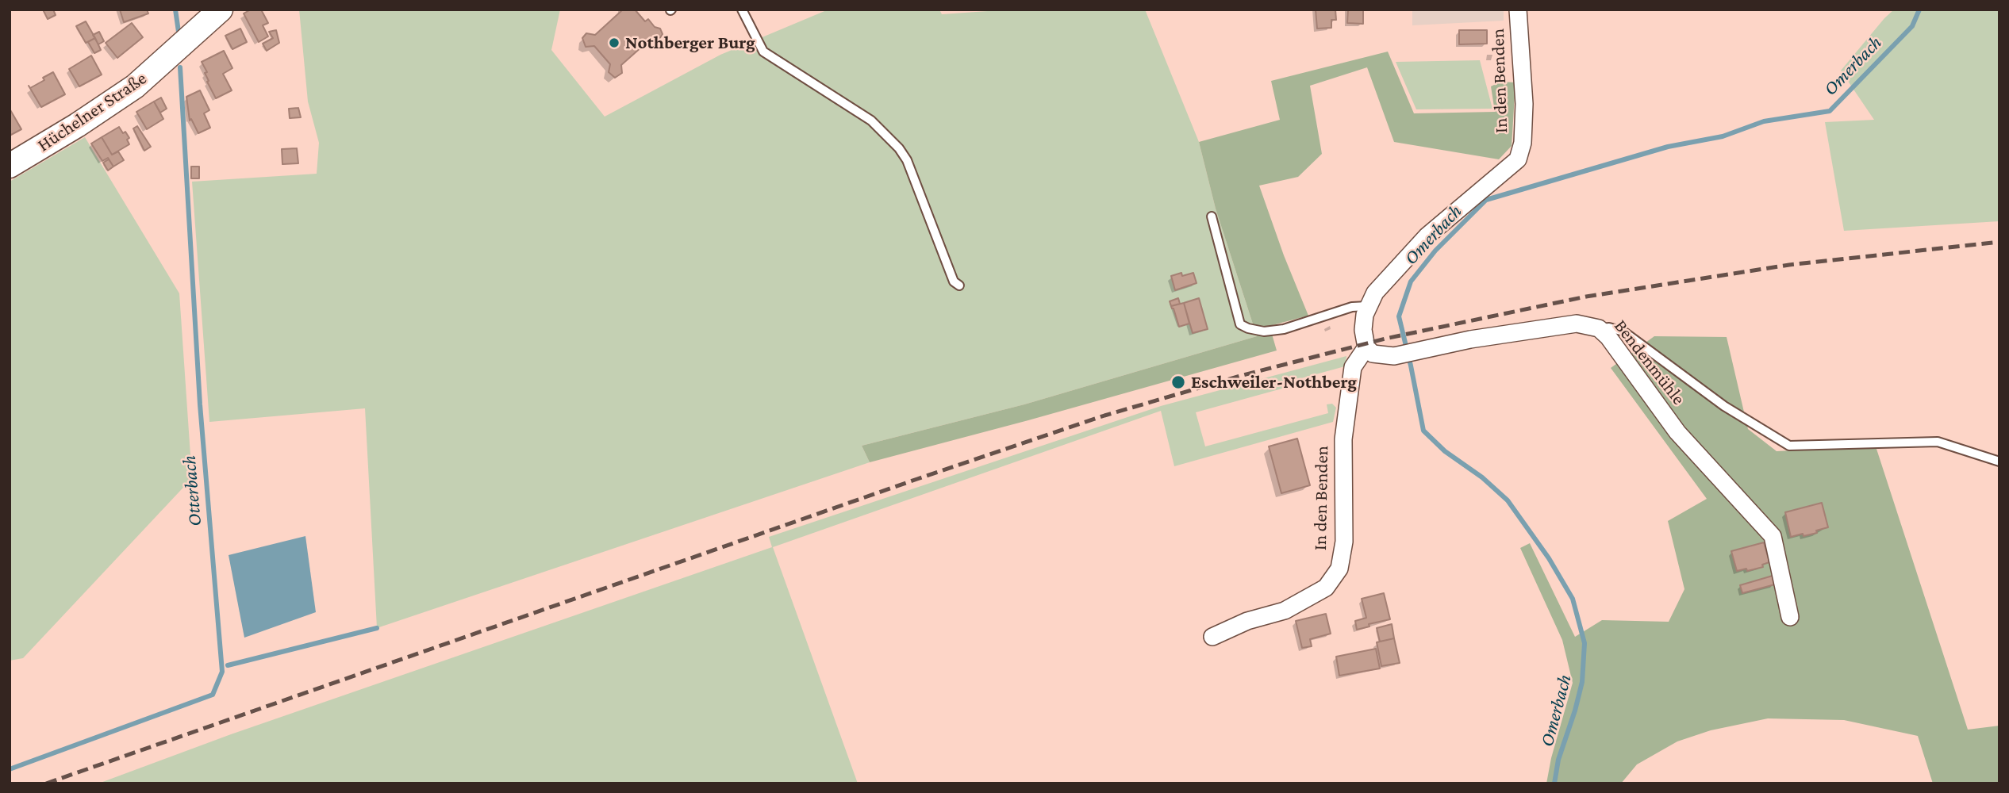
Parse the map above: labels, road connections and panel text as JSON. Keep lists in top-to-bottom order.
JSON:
{
  "streets": {
    "street": ["In den Benden", "Hüchelner Straße", "Bendenmühle"]
  },
  "crossings": [
    ["In den Benden", "Bendenmühle"]
  ],
  "water": ["Omerbach", "Otterbach"],
  "places": ["Nothberger Burg", "Eschweiler-Nothberg"]
}
